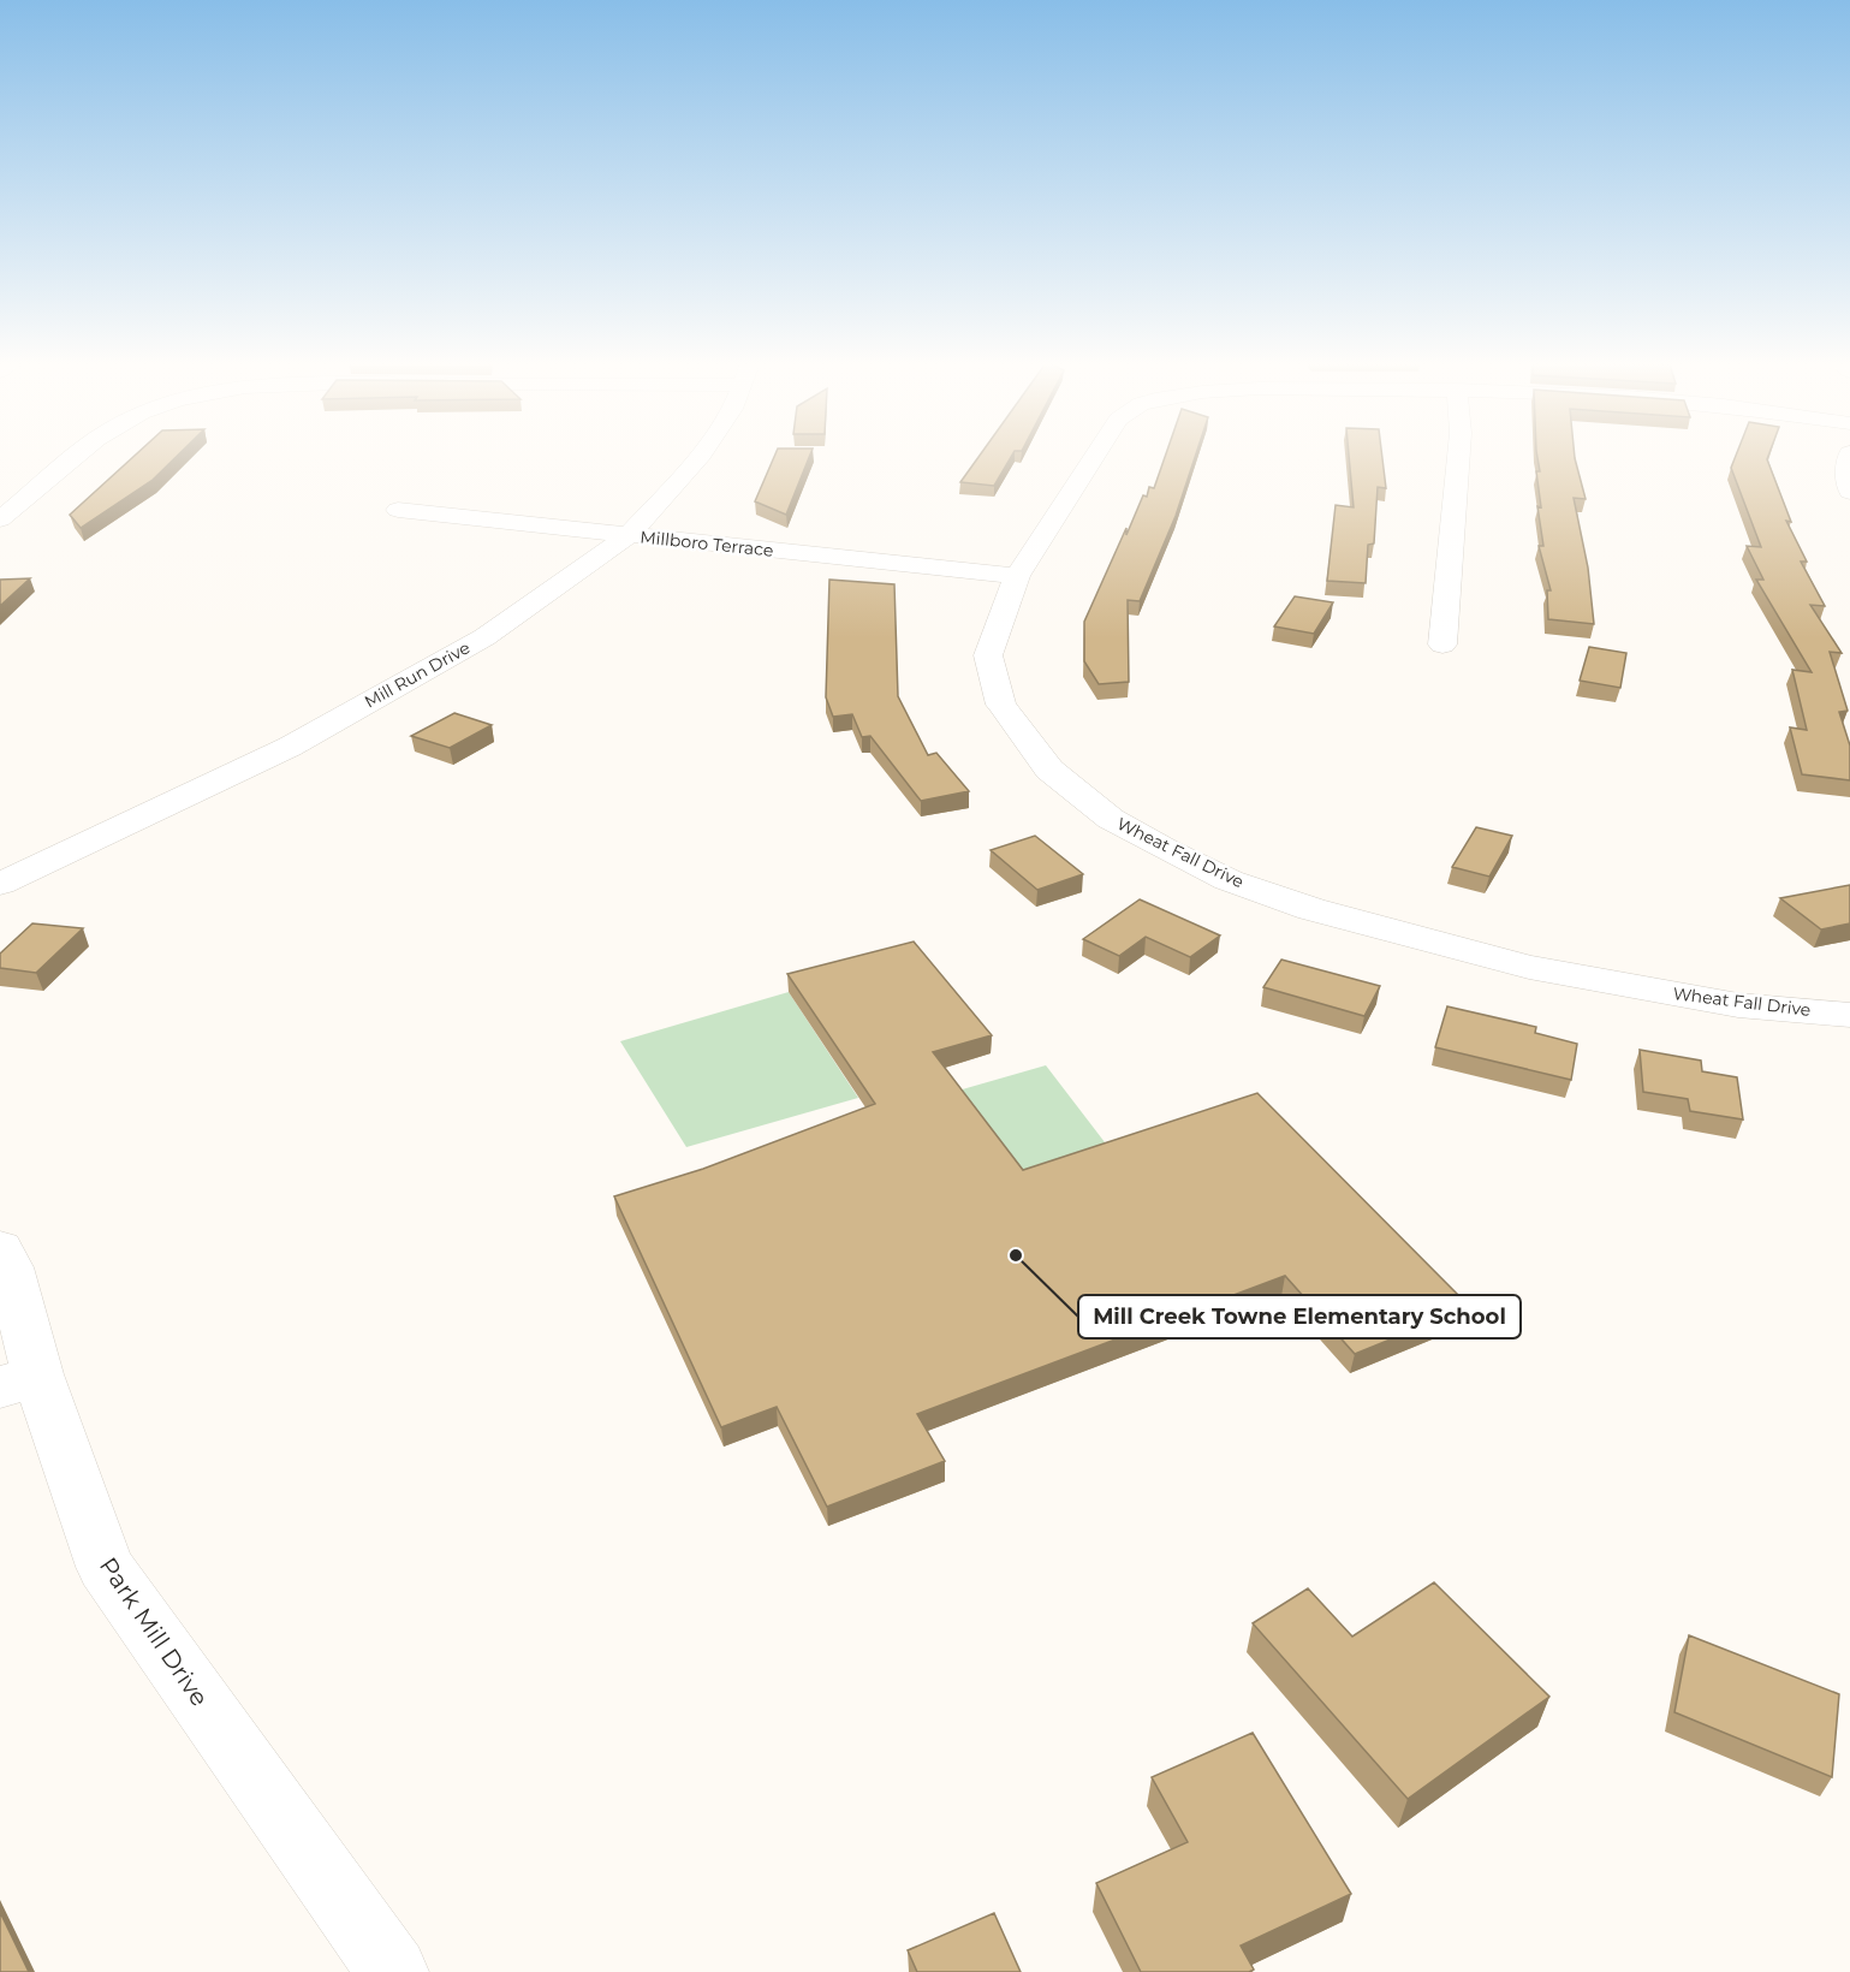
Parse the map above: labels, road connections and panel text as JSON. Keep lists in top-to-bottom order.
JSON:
{
  "streets": {
    "street": [
      "Millboro Terrace",
      "Mill Run Drive",
      "Wheat Fall Drive",
      "Park Mill Drive"
    ]
  },
  "crossings": [
    ["Millboro Terrace", "Mill Run Drive"],
    ["Millboro Terrace", "Wheat Fall Drive"]
  ],
  "places": ["Mill Creek Towne Elementary School"]
}
